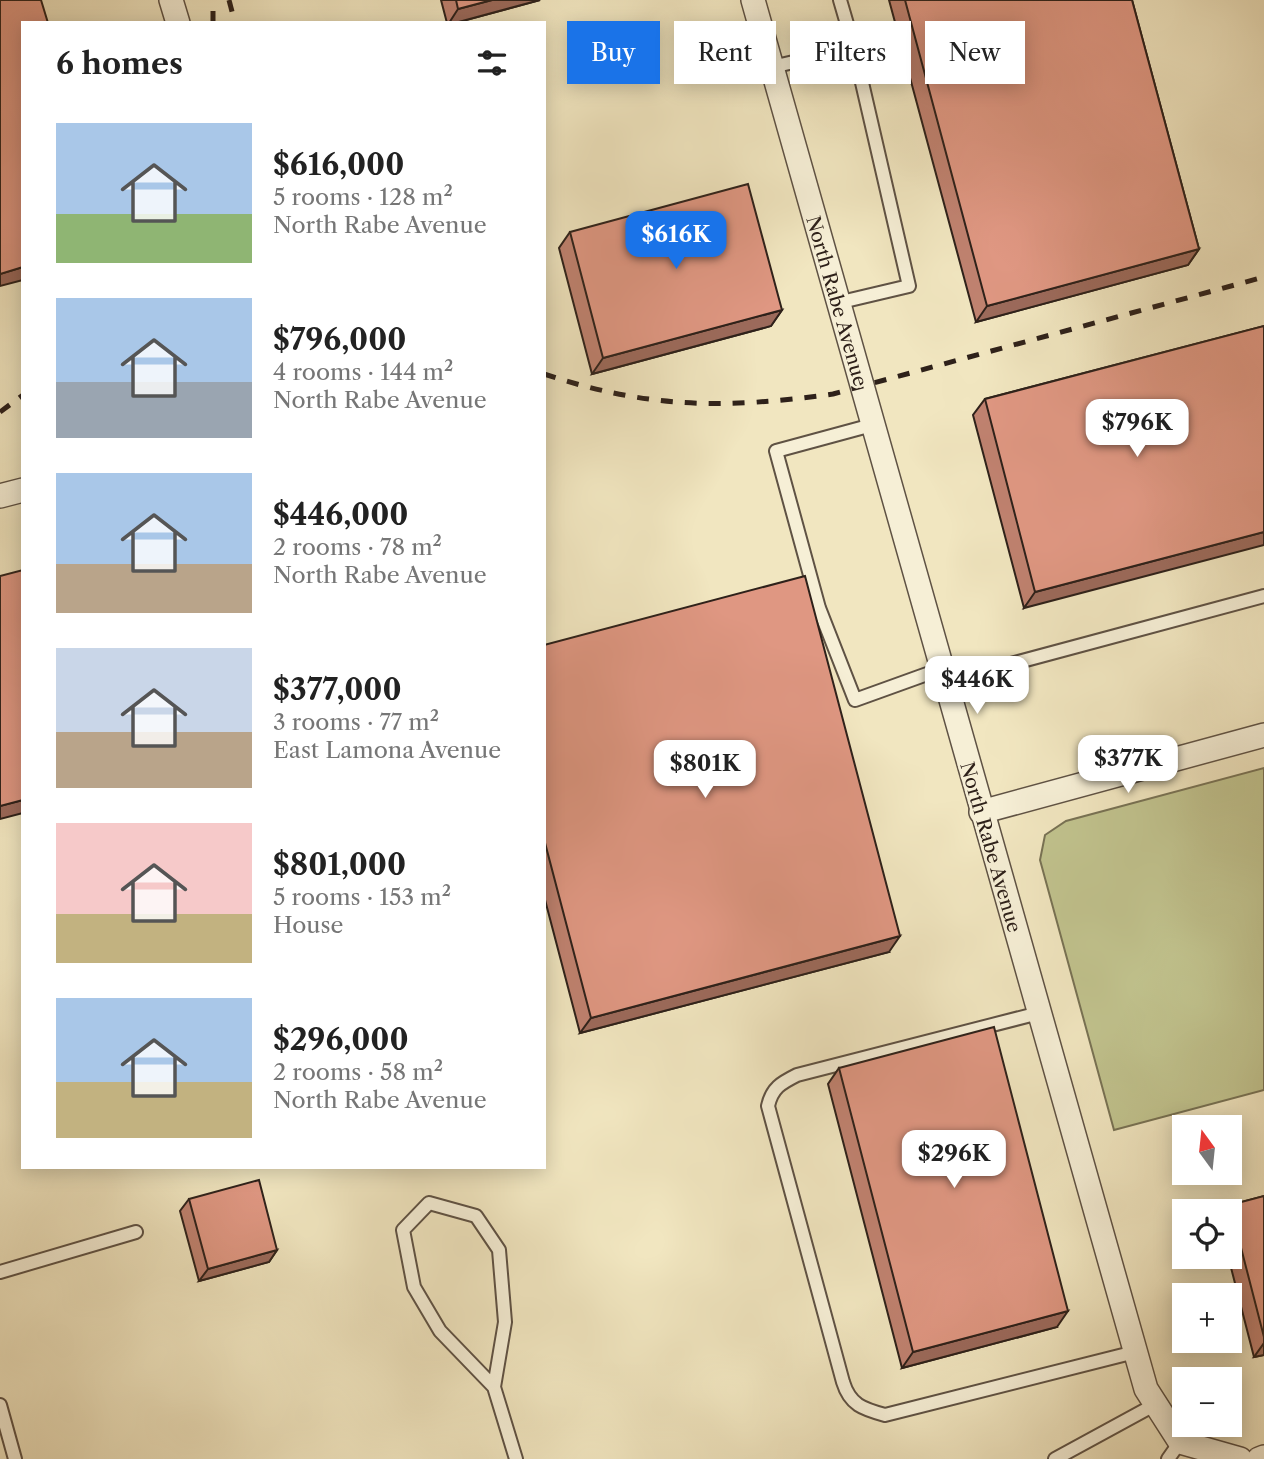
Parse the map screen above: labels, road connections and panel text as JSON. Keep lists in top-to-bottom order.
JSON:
{
  "streets": {
    "street": ["North Rabe Avenue"]
  },
  "north": "top",
  "page": {
    "chip": [
      "Buy",
      "Rent",
      "Filters",
      "New"
    ],
    "heading": "6 homes",
    "list": [
      {
        "name": "$616,000",
        "note": "5 rooms · 128 m² · North Rabe Avenue"
      },
      {
        "name": "$796,000",
        "note": "4 rooms · 144 m² · North Rabe Avenue"
      },
      {
        "name": "$446,000",
        "note": "2 rooms · 78 m² · North Rabe Avenue"
      },
      {
        "name": "$377,000",
        "note": "3 rooms · 77 m² · East Lamona Avenue"
      },
      {
        "name": "$801,000",
        "note": "5 rooms · 153 m² · House"
      },
      {
        "name": "$296,000",
        "note": "2 rooms · 58 m² · North Rabe Avenue"
      }
    ],
    "price": [
      "$616K",
      "$796K",
      "$446K",
      "$377K",
      "$801K",
      "$296K"
    ],
    "map_buttons": ["+", "−"]
  }
}
